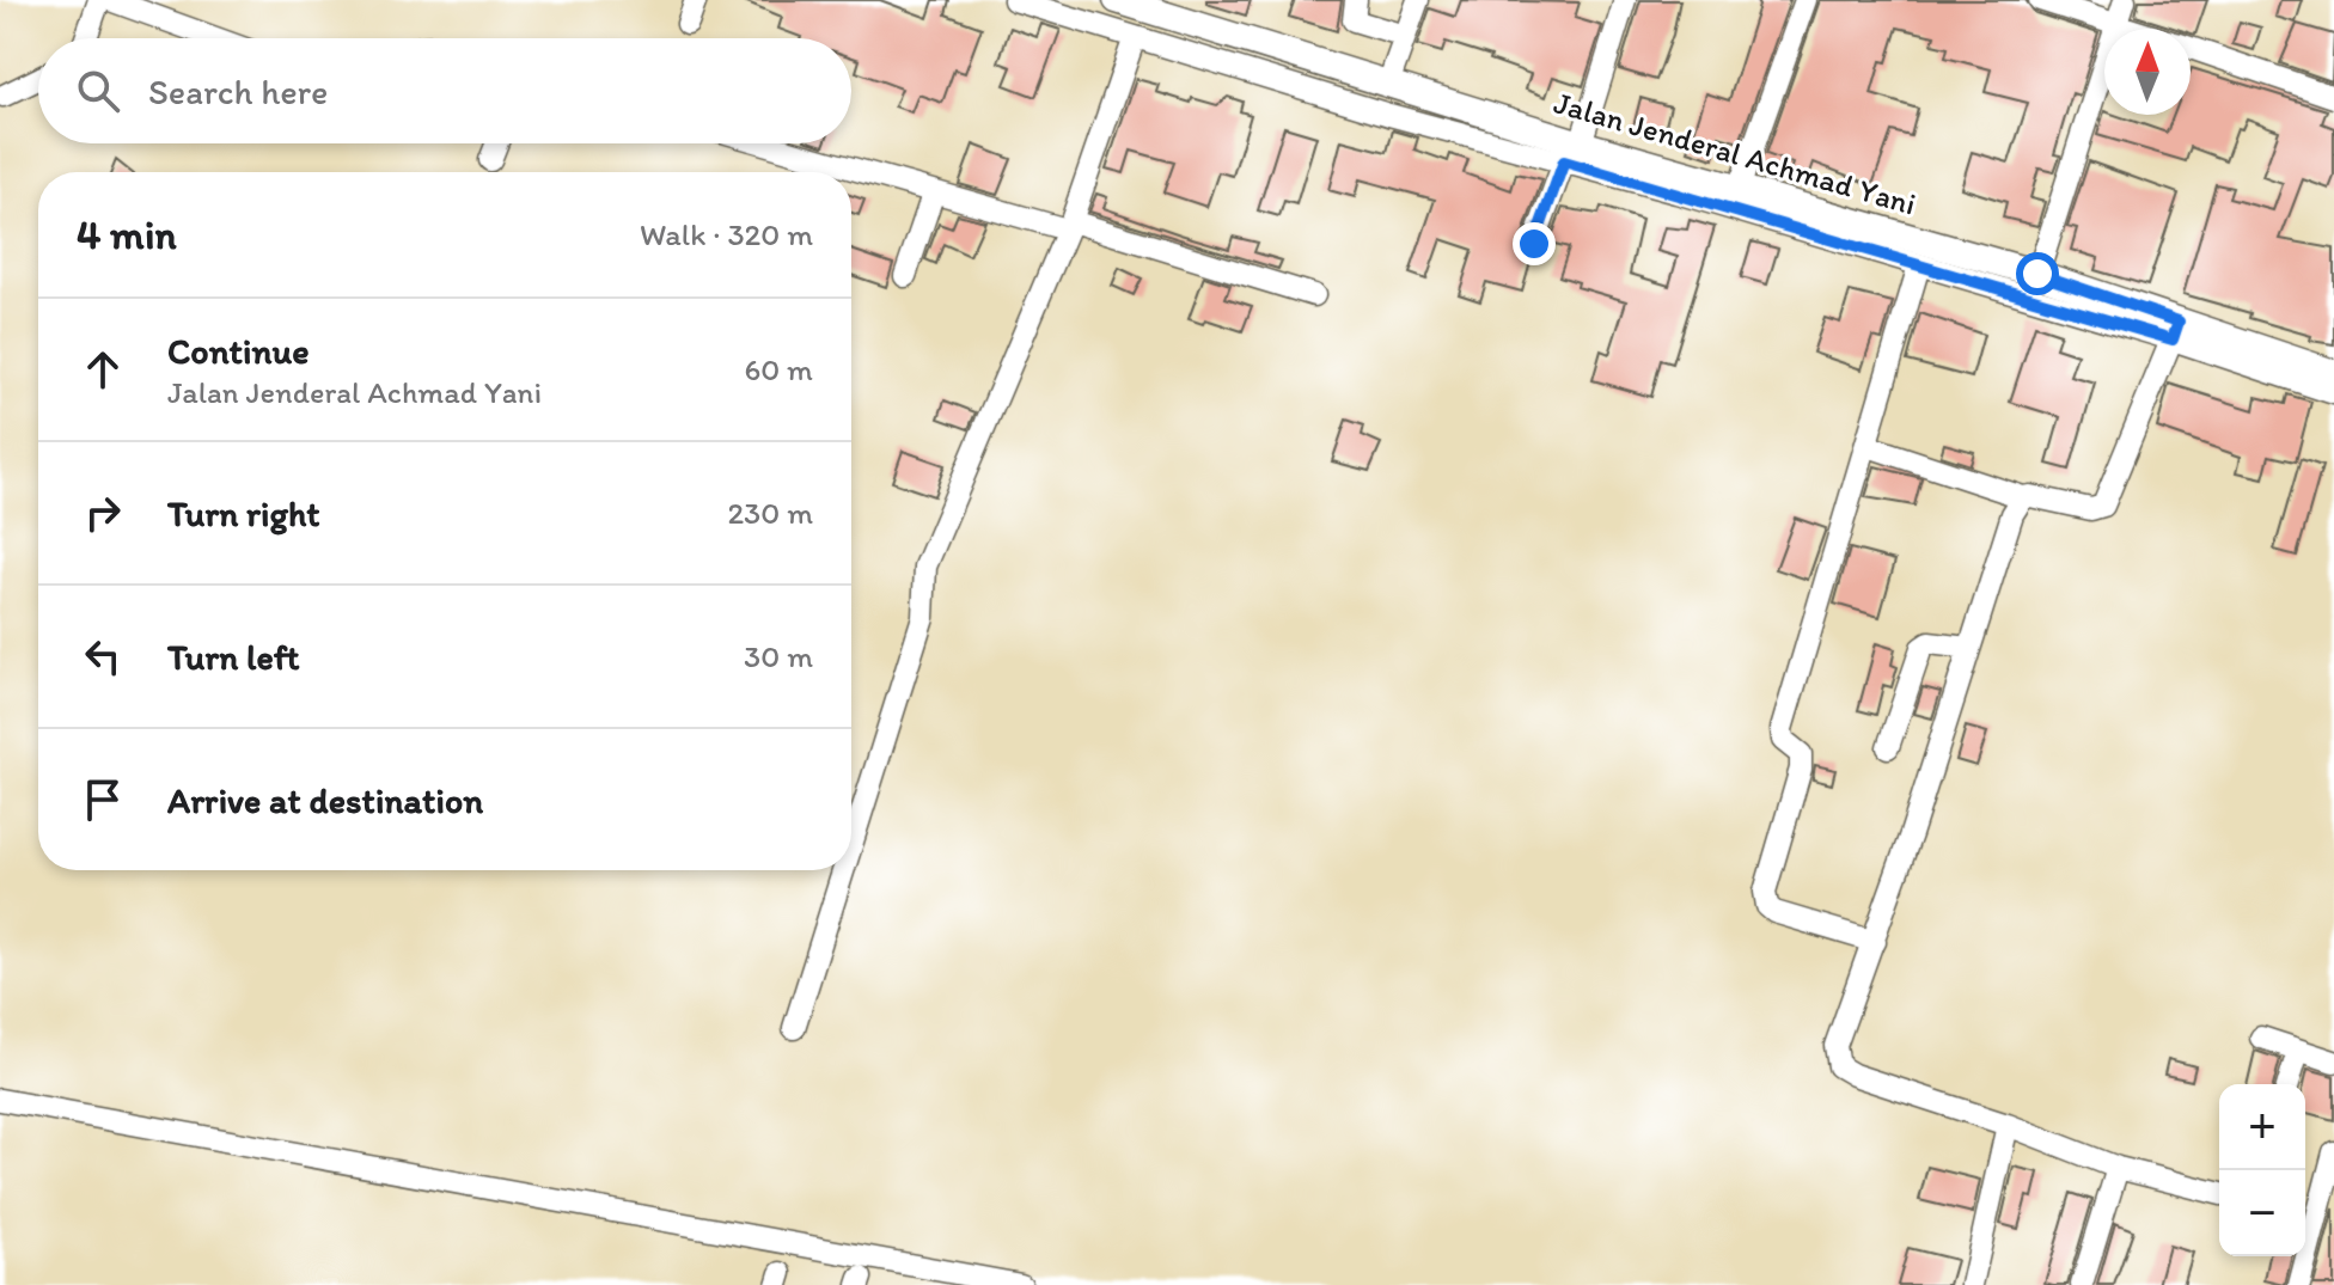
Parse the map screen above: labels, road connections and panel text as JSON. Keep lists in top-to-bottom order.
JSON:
{
  "streets": {
    "main road": ["Jalan Jenderal Achmad Yani"]
  },
  "north": "top",
  "page": {
    "search": "Search here",
    "heading": ["4 min", "Walk · 320 m"],
    "list": [
      ["Continue", "Jalan Jenderal Achmad Yani", "60 m"],
      ["Turn right", "230 m"],
      ["Turn left", "30 m"],
      "Arrive at destination"
    ],
    "map_buttons": ["+", "−"]
  }
}
